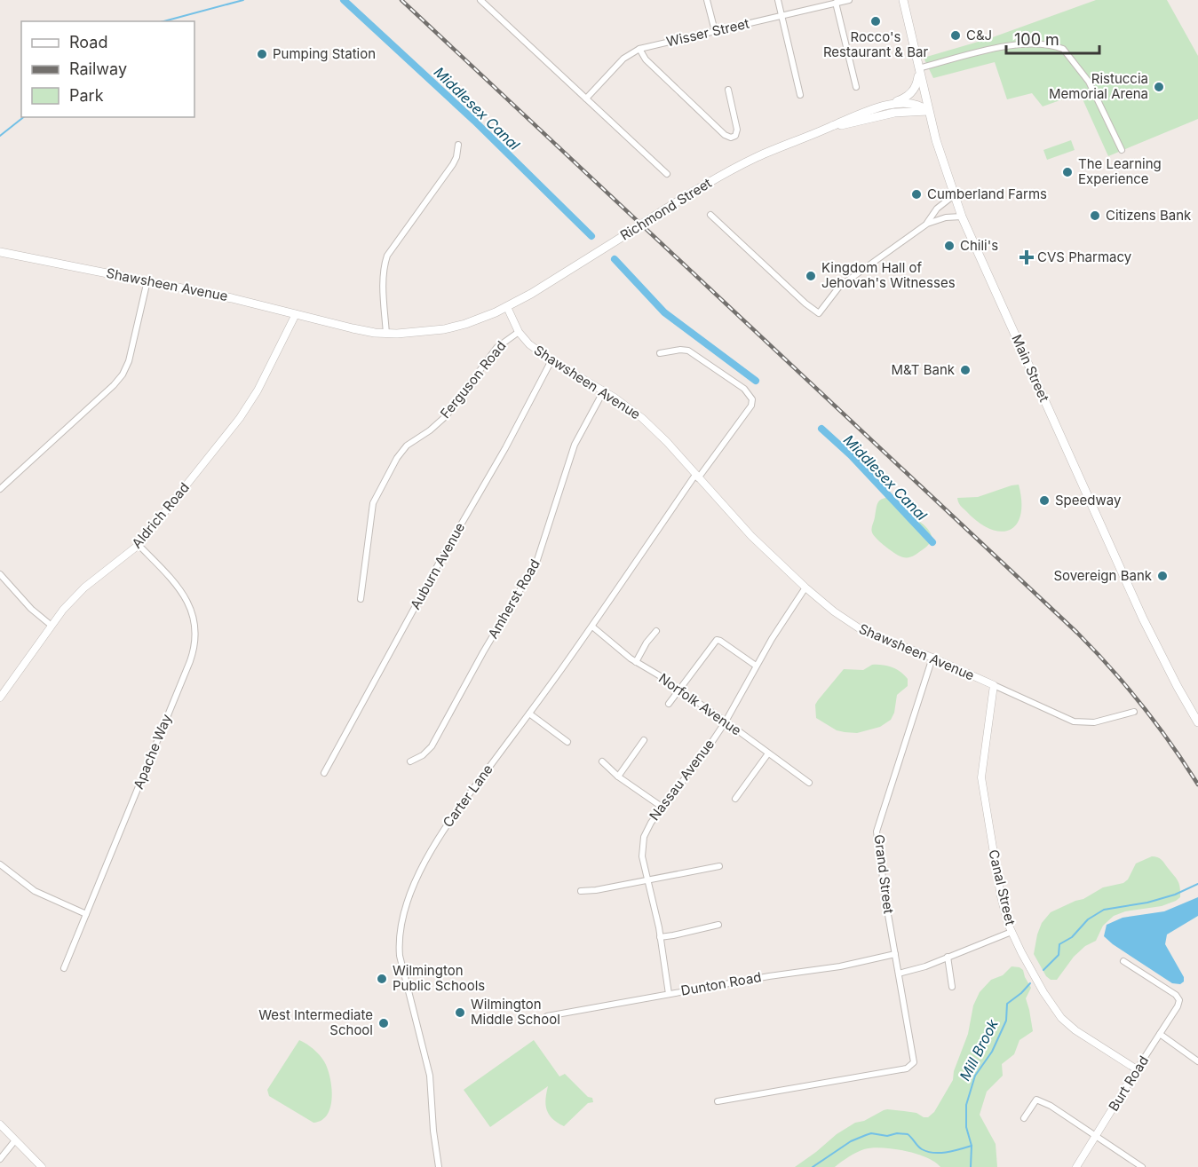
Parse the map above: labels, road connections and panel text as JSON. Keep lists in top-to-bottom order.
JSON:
{
  "streets": {
    "main road": ["Richmond Street", "Shawsheen Avenue", "Main Street"],
    "street": [
      "Wisser Street",
      "Ferguson Road",
      "Aldrich Road",
      "Auburn Avenue",
      "Amherst Road",
      "Norfolk Avenue",
      "Apache Way",
      "Nassau Avenue",
      "Carter Lane",
      "Grand Street",
      "Canal Street",
      "Dunton Road",
      "Burt Road"
    ]
  },
  "crossings": [
    ["Richmond Street", "Shawsheen Avenue"],
    ["Richmond Street", "Main Street"],
    ["Shawsheen Avenue", "Ferguson Road"],
    ["Shawsheen Avenue", "Aldrich Road"],
    ["Shawsheen Avenue", "Auburn Avenue"],
    ["Shawsheen Avenue", "Amherst Road"],
    ["Shawsheen Avenue", "Nassau Avenue"],
    ["Shawsheen Avenue", "Carter Lane"],
    ["Shawsheen Avenue", "Grand Street"],
    ["Shawsheen Avenue", "Canal Street"],
    ["Aldrich Road", "Apache Way"],
    ["Norfolk Avenue", "Nassau Avenue"],
    ["Norfolk Avenue", "Carter Lane"],
    ["Nassau Avenue", "Dunton Road"],
    ["Grand Street", "Dunton Road"],
    ["Canal Street", "Burt Road"]
  ],
  "water": ["Middlesex Canal", "Mill Brook"],
  "places": {
    "other": [
      "Rocco's Restaurant & Bar",
      "C&J",
      "Pumping Station",
      "Ristuccia Memorial Arena",
      "The Learning Experience",
      "Cumberland Farms",
      "Citizens Bank",
      "Chili's",
      "Kingdom Hall of Jehovah's Witnesses",
      "M&T Bank",
      "Speedway",
      "Sovereign Bank",
      "Wilmington Public Schools",
      "Wilmington Middle School",
      "West Intermediate School"
    ],
    "health": ["CVS Pharmacy"]
  },
  "legend": ["Road", "Railway", "Park"],
  "scale_bar": "100 m"
}
